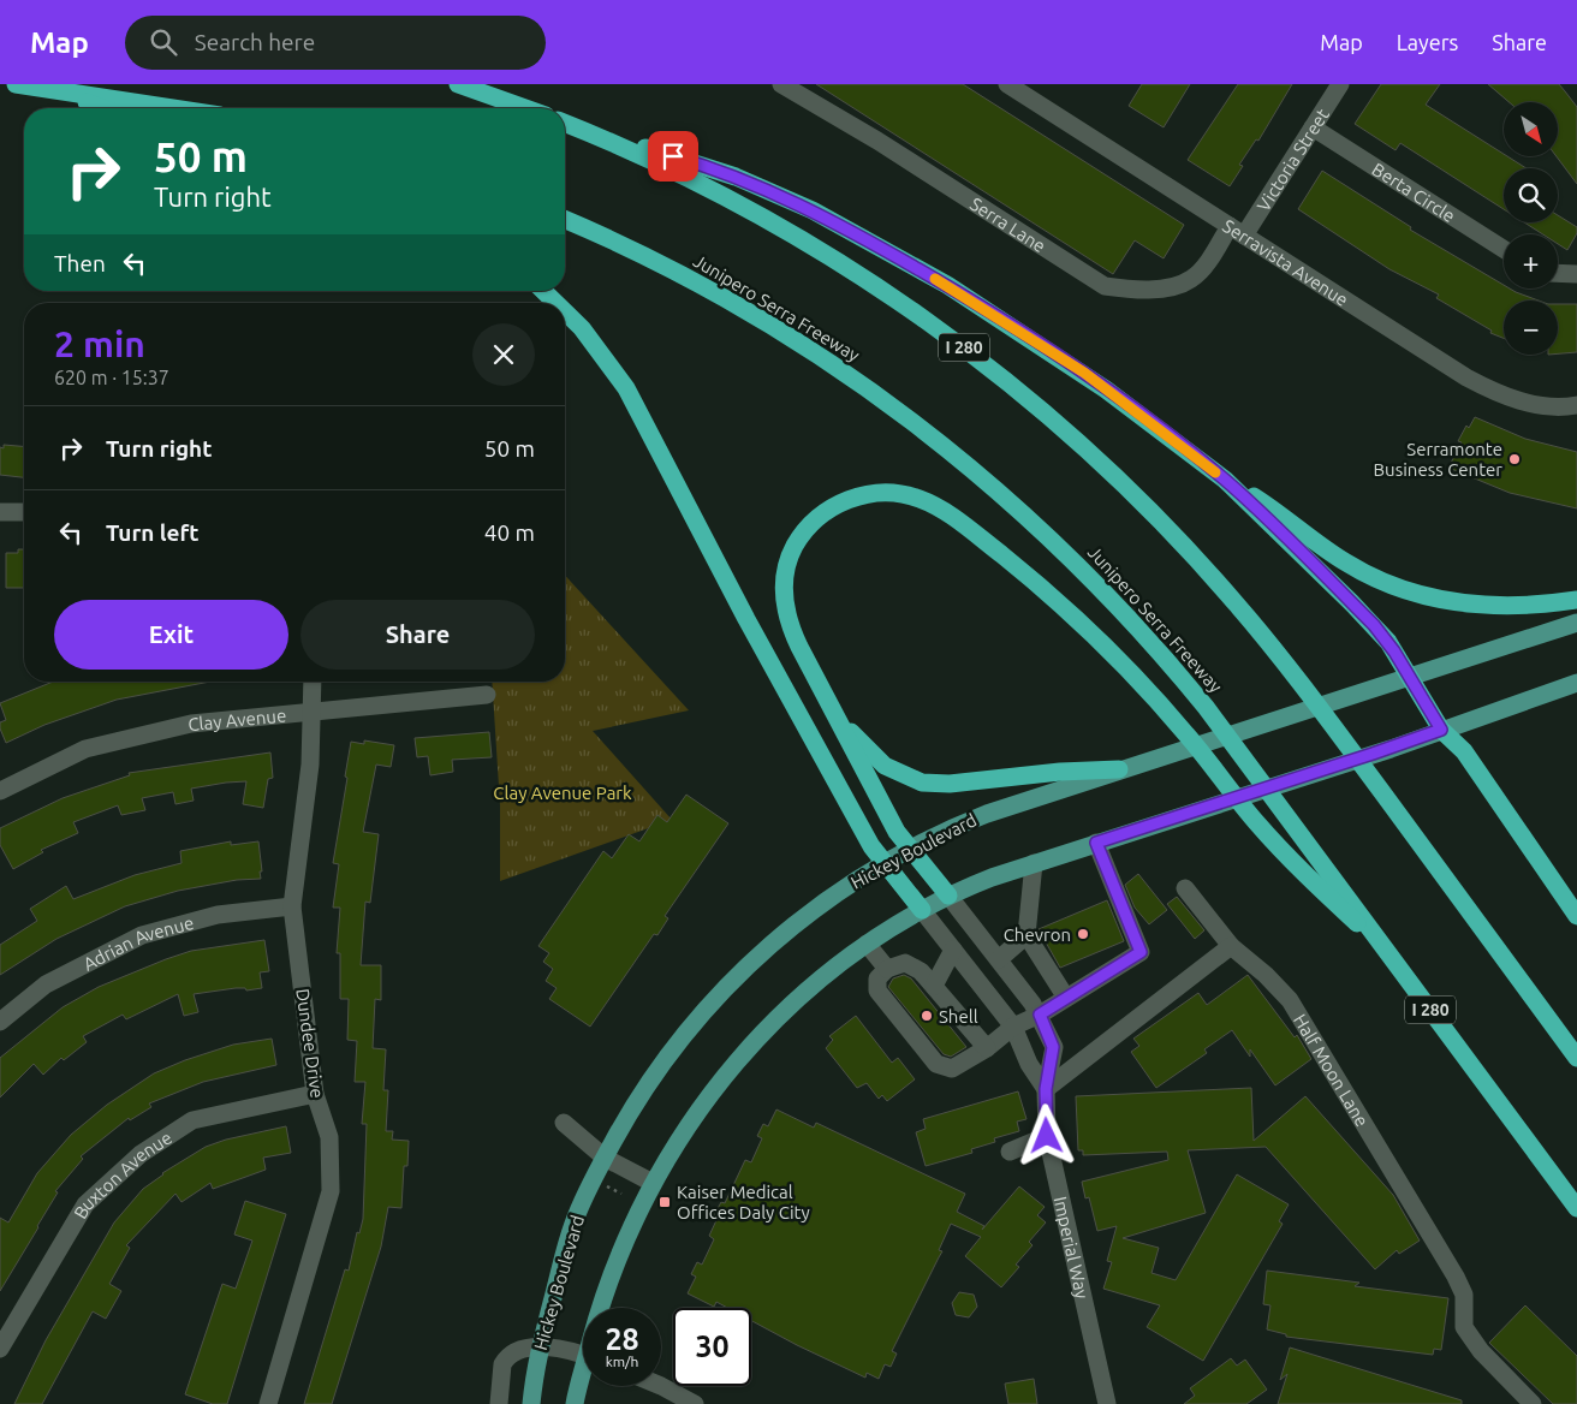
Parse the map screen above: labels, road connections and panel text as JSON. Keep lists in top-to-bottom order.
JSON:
{
  "streets": {
    "highway": ["Junipero Serra Freeway", "I 280"],
    "main road": ["Hickey Boulevard"],
    "street": [
      "Victoria Street",
      "Berta Circle",
      "Serra Lane",
      "Serravista Avenue",
      "Clay Avenue",
      "Adrian Avenue",
      "Dundee Drive",
      "Half Moon Lane",
      "Buxton Avenue",
      "Imperial Way"
    ]
  },
  "crossings": [
    ["Victoria Street", "Berta Circle"],
    ["Victoria Street", "Serra Lane"],
    ["Victoria Street", "Serravista Avenue"],
    ["Serra Lane", "Serravista Avenue"],
    ["Clay Avenue", "Dundee Drive"],
    ["Adrian Avenue", "Dundee Drive"],
    ["Dundee Drive", "Buxton Avenue"]
  ],
  "parks": ["Clay Avenue Park"],
  "places": {
    "other": ["Serramonte Business Center", "Chevron", "Shell"],
    "transit": ["Kaiser Medical Offices Daly City"]
  },
  "north": "bottom right",
  "page": {
    "header": "Map",
    "search": "Search here",
    "nav": ["Map", "Layers", "Share"],
    "map_buttons": ["+", "−"],
    "turn": ["50 m", "Turn right"],
    "then": "Then",
    "heading": ["2 min", "620 m · 15:37"],
    "list": [
      {
        "name": "Turn right",
        "value": "50 m"
      },
      {
        "name": "Turn left",
        "value": "40 m"
      }
    ],
    "buttons": ["Exit", "Share"],
    "speed": "28 km/h",
    "limit": "30"
  }
}
